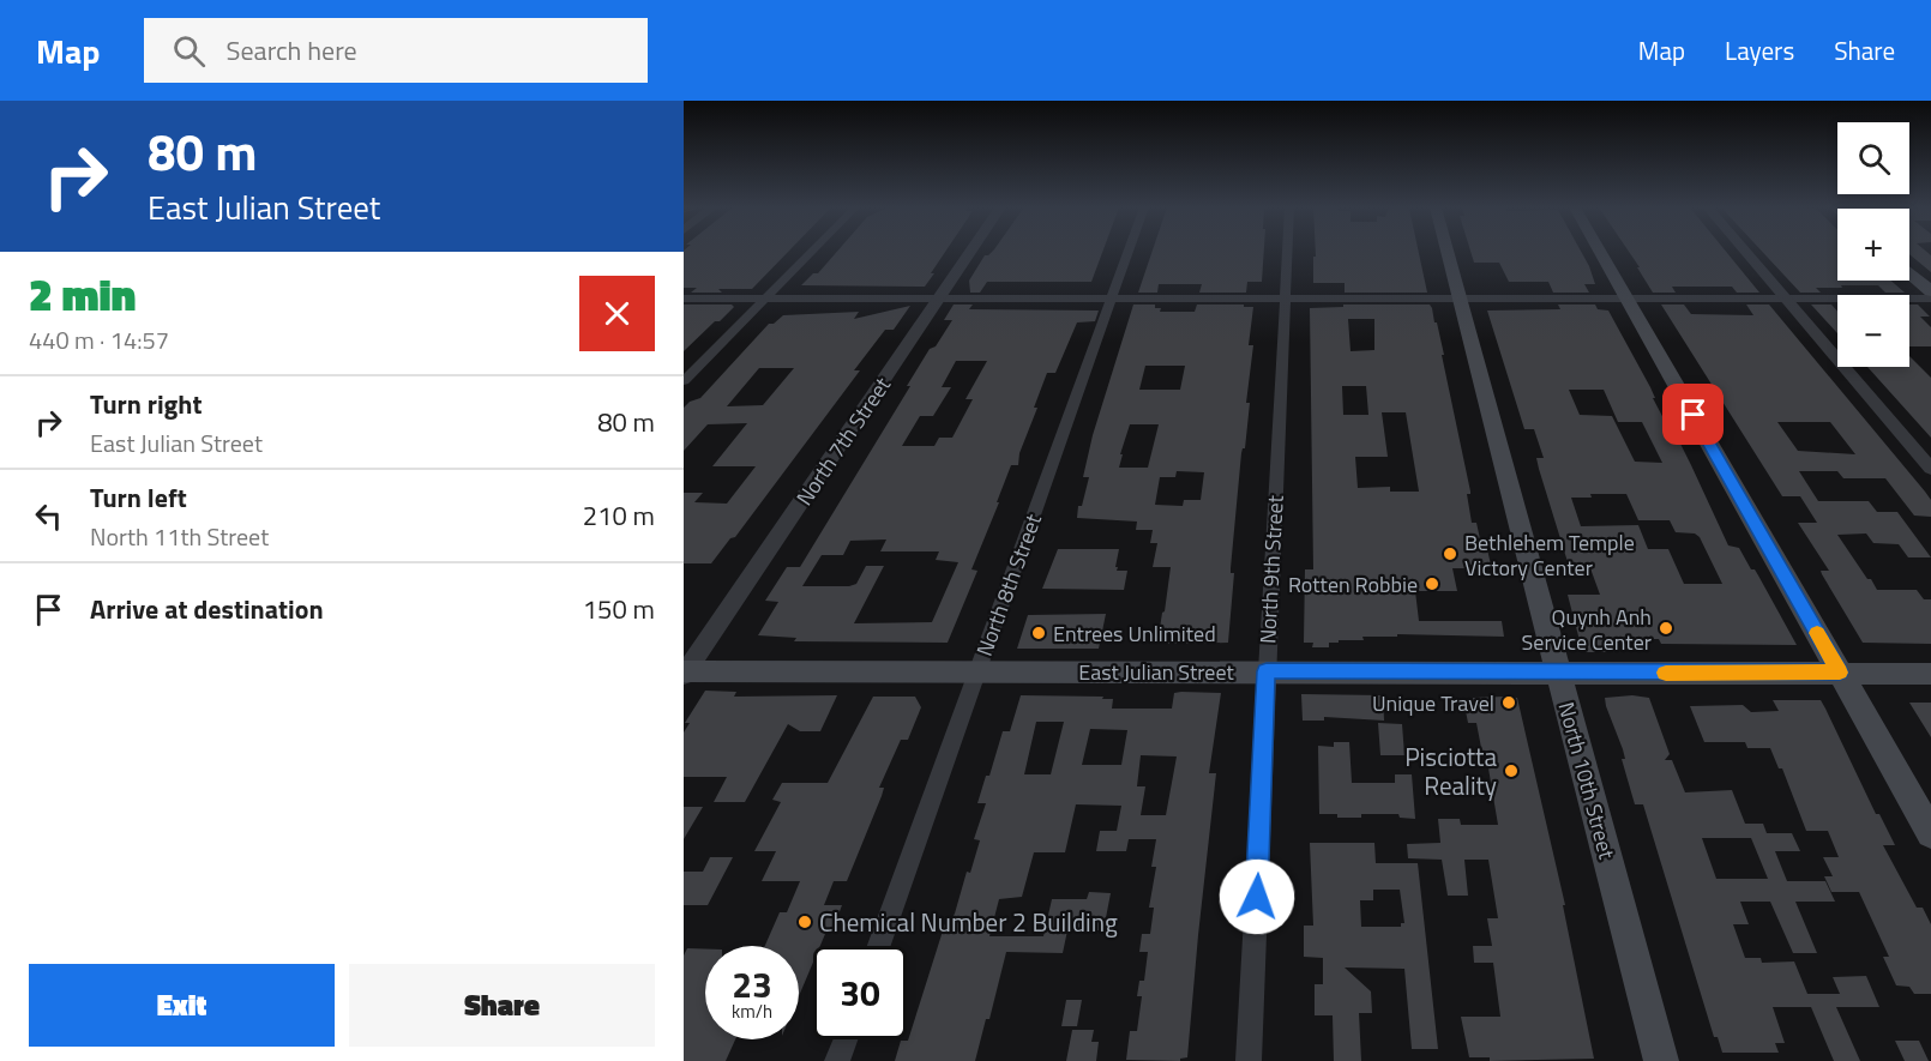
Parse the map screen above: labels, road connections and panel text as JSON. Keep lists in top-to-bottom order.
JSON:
{
  "streets": {
    "main road": ["East Julian Street", "North 10th Street"],
    "street": ["North 7th Street", "North 9th Street", "North 8th Street"]
  },
  "crossings": [
    ["North 7th Street", "East Julian Street"],
    ["North 9th Street", "East Julian Street"],
    ["North 8th Street", "East Julian Street"],
    ["East Julian Street", "North 10th Street"]
  ],
  "places": [
    "Bethlehem Temple Victory Center",
    "Rotten Robbie",
    "Quynh Anh Service Center",
    "Entrees Unlimited",
    "Unique Travel",
    "Pisciotta Reality",
    "Chemical Number 2 Building"
  ],
  "page": {
    "header": "Map",
    "search": "Search here",
    "nav": ["Map", "Layers", "Share"],
    "turn": ["80 m", "East Julian Street"],
    "map_buttons": ["+", "−"],
    "heading": ["2 min", "440 m · 14:57"],
    "list": [
      {
        "name": "Turn right",
        "note": "East Julian Street",
        "value": "80 m"
      },
      {
        "name": "Turn left",
        "note": "North 11th Street",
        "value": "210 m"
      },
      {
        "name": "Arrive at destination",
        "value": "150 m"
      }
    ],
    "speed": "23 km/h",
    "limit": "30",
    "buttons": ["Exit", "Share"]
  }
}
